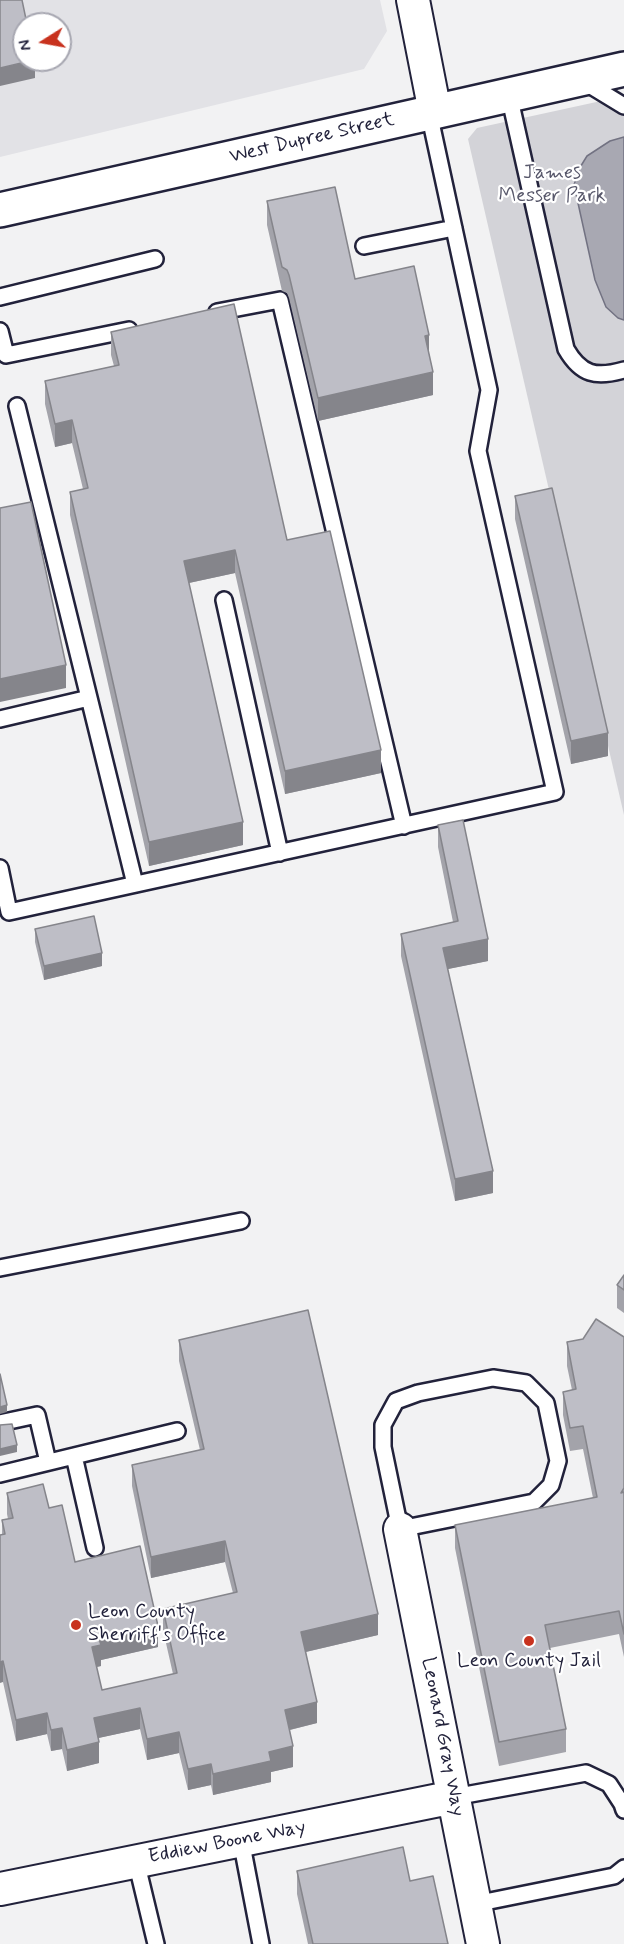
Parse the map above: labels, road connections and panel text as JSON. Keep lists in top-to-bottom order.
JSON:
{
  "streets": {
    "street": ["West Dupree Street", "Leonard Gray Way", "Eddiew Boone Way"]
  },
  "crossings": [
    ["Leonard Gray Way", "Eddiew Boone Way"]
  ],
  "parks": ["James Messer Park"],
  "places": ["Leon County Sherriff's Office", "Leon County Jail"],
  "north": "left"
}
